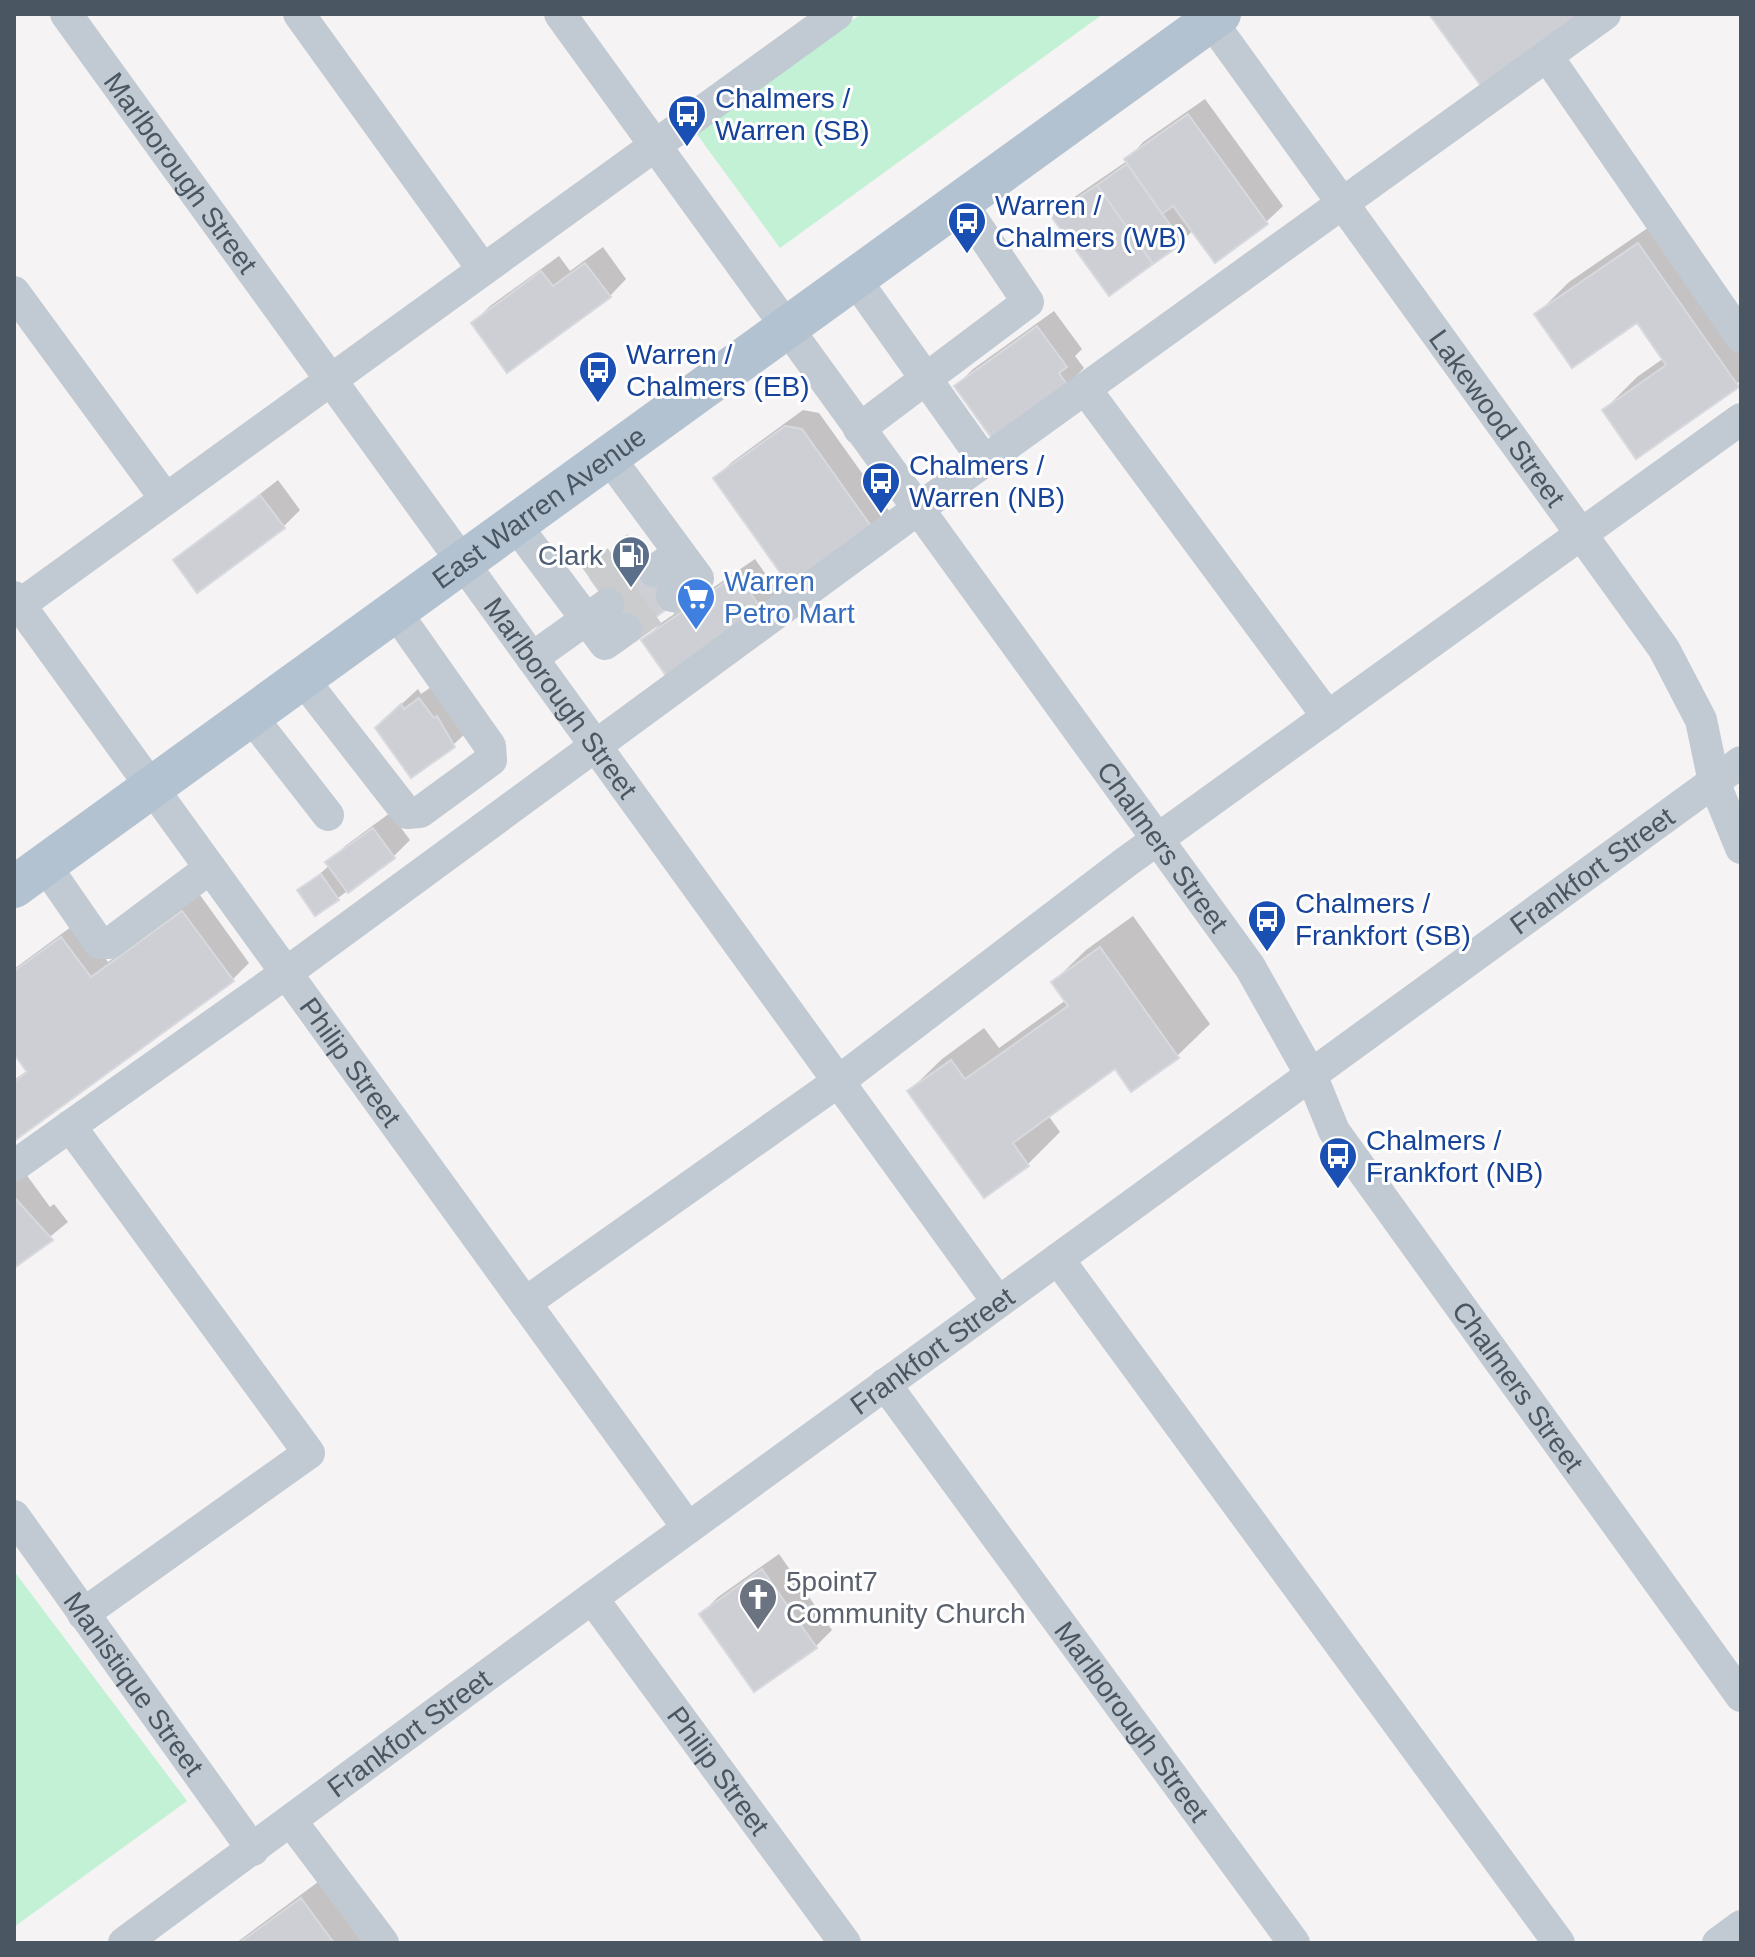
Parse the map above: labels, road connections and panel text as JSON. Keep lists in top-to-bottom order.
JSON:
{
  "streets": {
    "main road": ["East Warren Avenue"],
    "street": [
      "Marlborough Street",
      "Lakewood Street",
      "Chalmers Street",
      "Frankfort Street",
      "Philip Street",
      "Manistique Street"
    ]
  },
  "crossings": [
    ["Marlborough Street", "East Warren Avenue"],
    ["Marlborough Street", "Frankfort Street"],
    ["Lakewood Street", "East Warren Avenue"],
    ["Lakewood Street", "Frankfort Street"],
    ["East Warren Avenue", "Chalmers Street"],
    ["East Warren Avenue", "Philip Street"],
    ["Chalmers Street", "Frankfort Street"],
    ["Frankfort Street", "Philip Street"],
    ["Frankfort Street", "Manistique Street"]
  ],
  "places": {
    "bus stop": [
      "Chalmers / Warren (SB)",
      "Warren / Chalmers (WB)",
      "Warren / Chalmers (EB)",
      "Chalmers / Warren (NB)",
      "Chalmers / Frankfort (SB)",
      "Chalmers / Frankfort (NB)"
    ],
    "fuel station": ["Clark"],
    "supermarket": ["Warren Petro Mart"],
    "church": ["5point7 Community Church"]
  }
}
